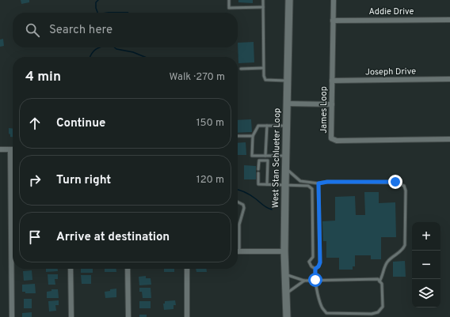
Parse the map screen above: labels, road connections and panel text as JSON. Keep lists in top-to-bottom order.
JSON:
{
  "streets": {
    "main road": ["West Stan Schlueter Loop"],
    "street": ["Addie Drive", "Joseph Drive", "James Loop"]
  },
  "crossings": [
    ["Addie Drive", "James Loop"],
    ["Joseph Drive", "James Loop"]
  ],
  "page": {
    "search": "Search here",
    "heading": ["4 min", "Walk · 270 m"],
    "list": [
      ["Continue", "150 m"],
      ["Turn right", "120 m"],
      "Arrive at destination"
    ],
    "map_buttons": ["+", "−"]
  }
}
